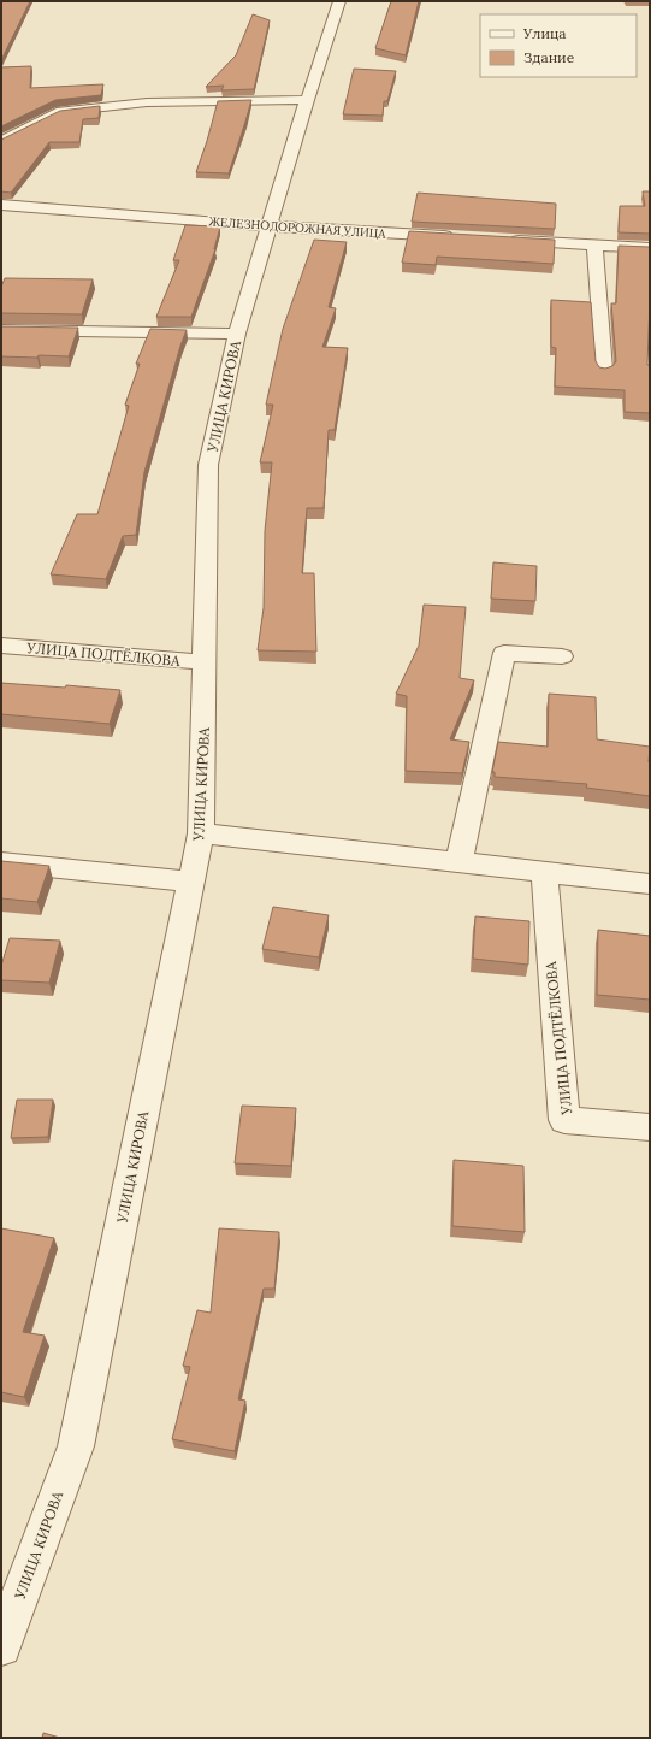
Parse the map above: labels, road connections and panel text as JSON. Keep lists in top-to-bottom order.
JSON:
{
  "streets": {
    "street": ["ЖЕЛЕЗНОДОРОЖНАЯ УЛИЦА", "УЛИЦА КИРОВА", "УЛИЦА ПОДТЁЛКОВА"]
  },
  "crossings": [
    ["ЖЕЛЕЗНОДОРОЖНАЯ УЛИЦА", "УЛИЦА КИРОВА"],
    ["УЛИЦА КИРОВА", "УЛИЦА ПОДТЁЛКОВА"]
  ],
  "legend": ["Улица", "Здание"]
}
